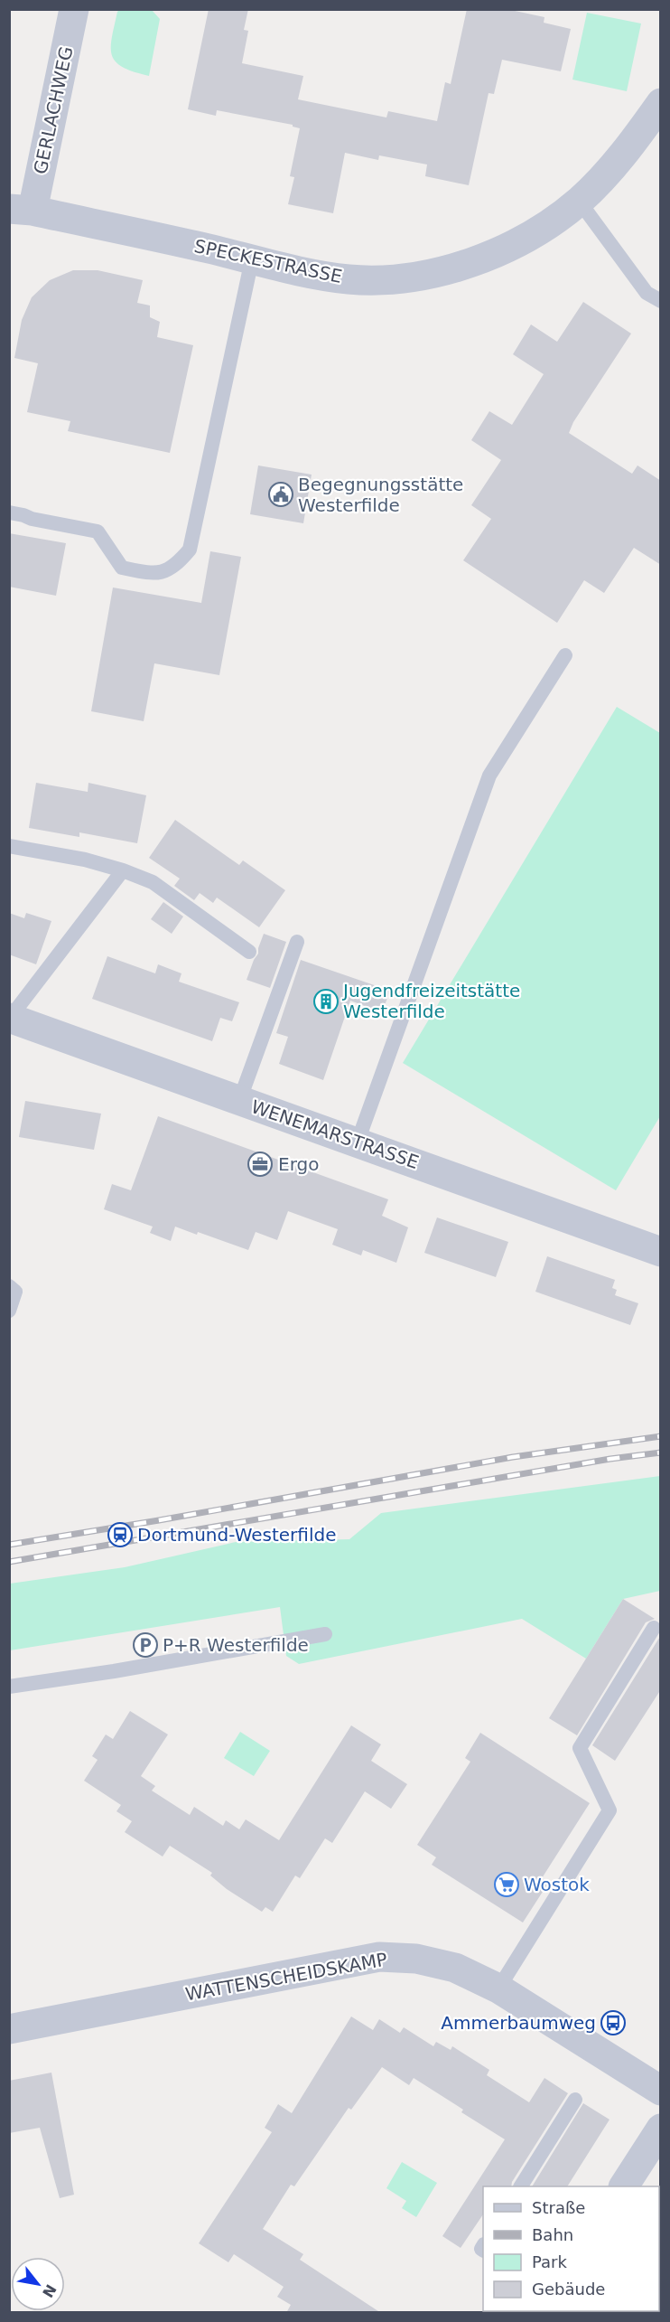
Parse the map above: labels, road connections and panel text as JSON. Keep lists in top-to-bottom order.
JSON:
{
  "streets": {
    "street": [
      "GERLACHWEG",
      "SPECKESTRASSE",
      "WENEMARSTRASSE",
      "WATTENSCHEIDSKAMP"
    ]
  },
  "crossings": [
    ["GERLACHWEG", "SPECKESTRASSE"]
  ],
  "places": {
    "public building": ["Begegnungsstätte Westerfilde"],
    "building": ["Jugendfreizeitstätte Westerfilde"],
    "office": ["Ergo"],
    "station": ["Dortmund-Westerfilde"],
    "parking": ["P+R Westerfilde"],
    "supermarket": ["Wostok"],
    "bus stop": ["Ammerbaumweg"]
  },
  "legend": [
    "Straße",
    "Bahn",
    "Park",
    "Gebäude"
  ],
  "north": "bottom right"
}
